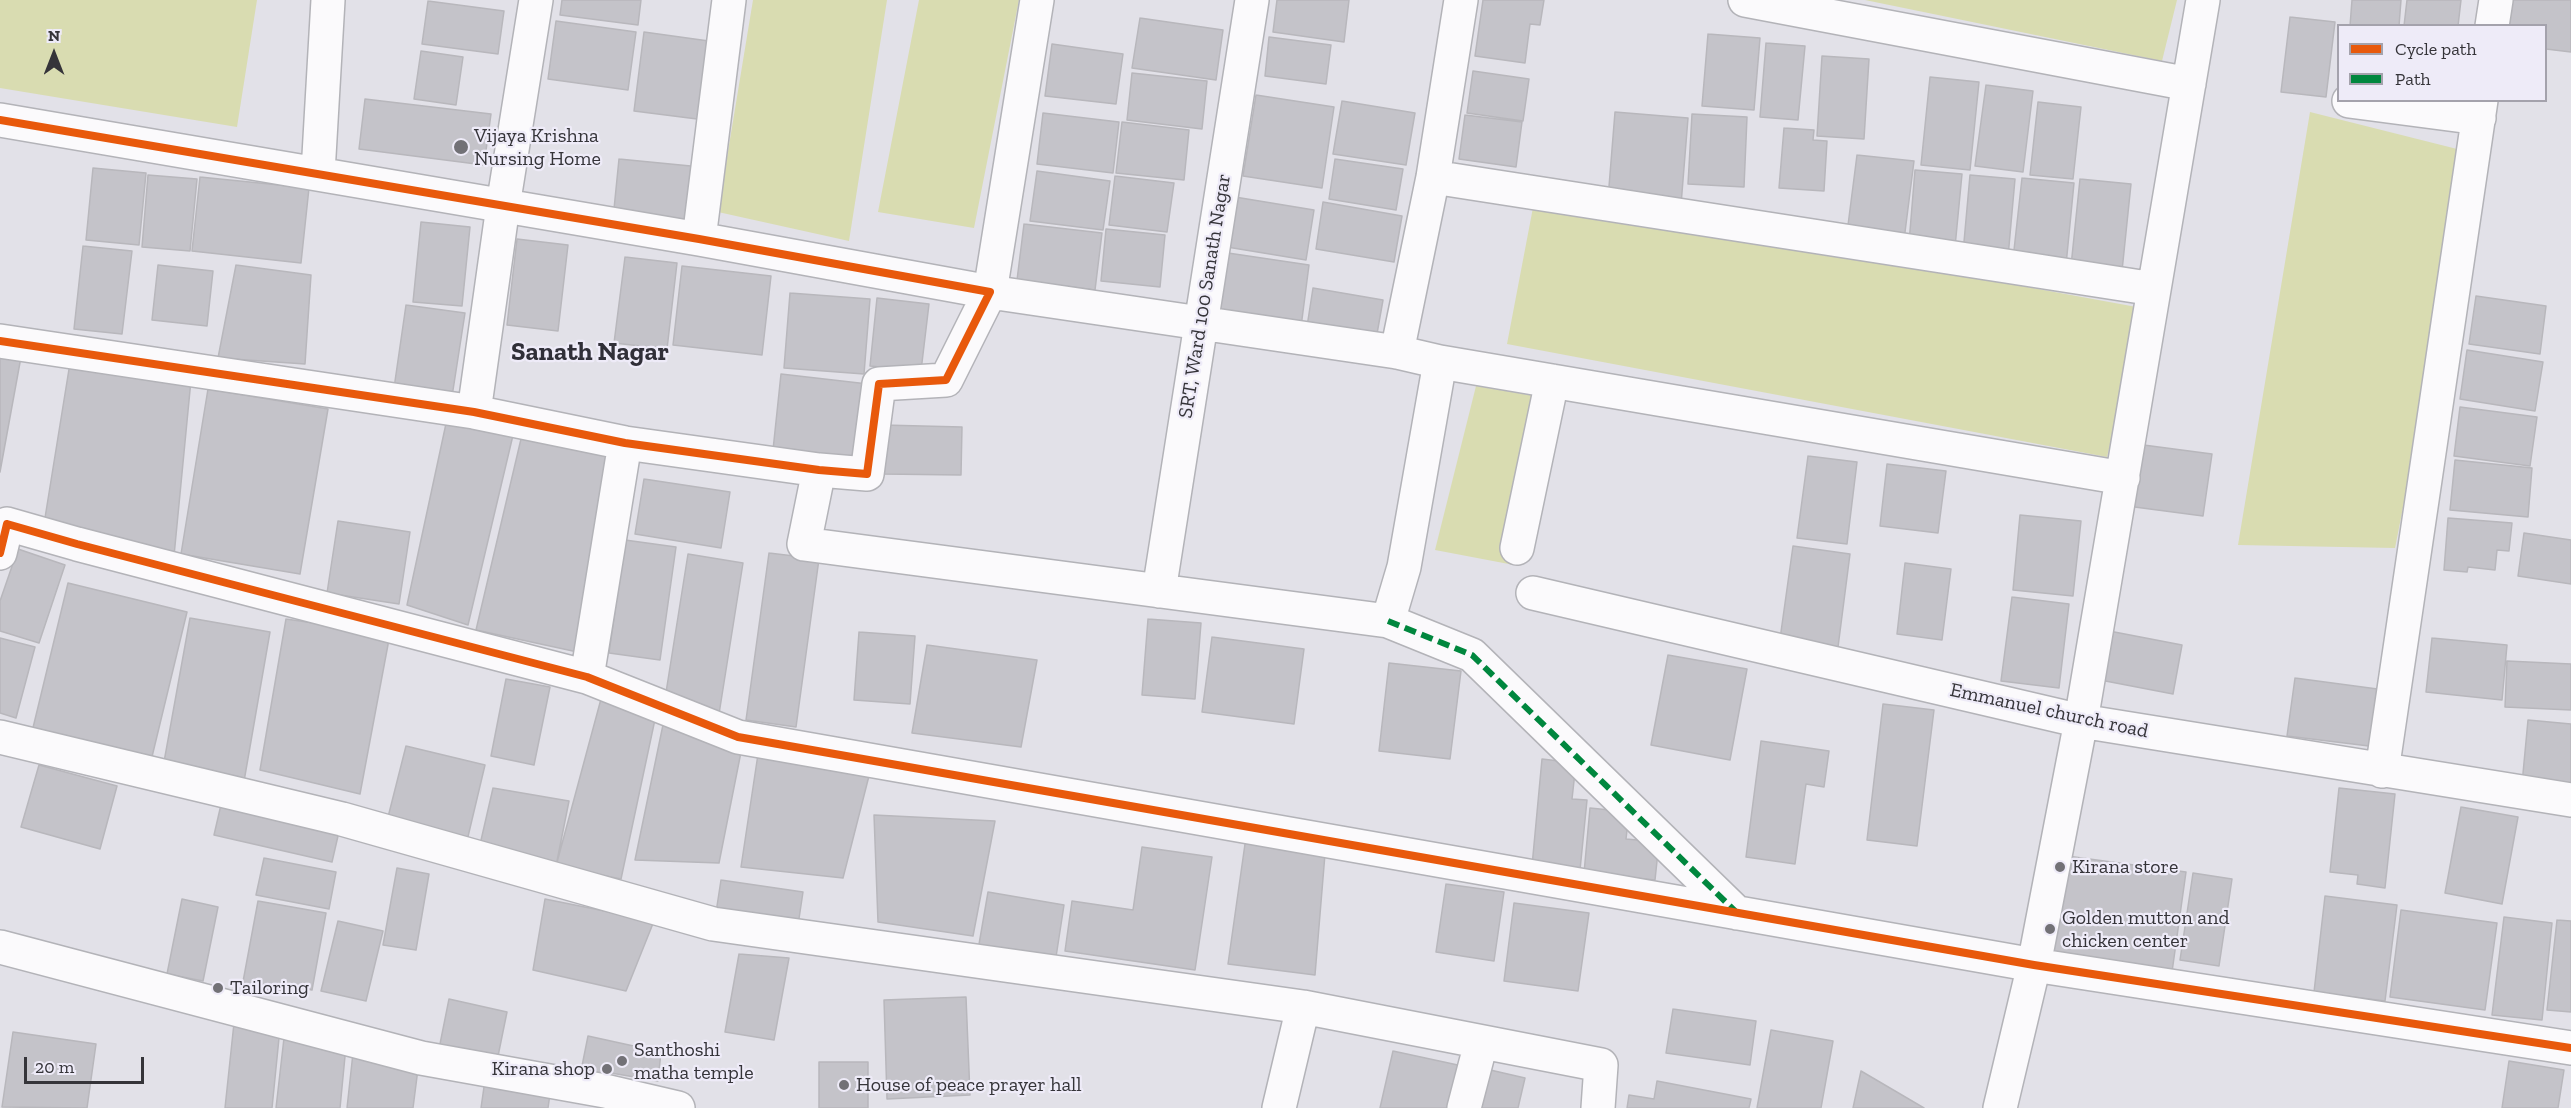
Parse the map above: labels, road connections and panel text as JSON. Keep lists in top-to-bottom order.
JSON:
{
  "streets": {
    "street": ["SRT, Ward 100 Sanath Nagar", "Emmanuel church road"]
  },
  "districts": ["Sanath Nagar"],
  "places": [
    "Vijaya Krishna Nursing Home",
    "Kirana store",
    "Golden mutton and chicken center",
    "Tailoring",
    "Santhoshi matha temple",
    "Kirana shop",
    "House of peace prayer hall"
  ],
  "legend": ["Cycle path", "Path"],
  "scale_bar": "20 m",
  "north": "top"
}
